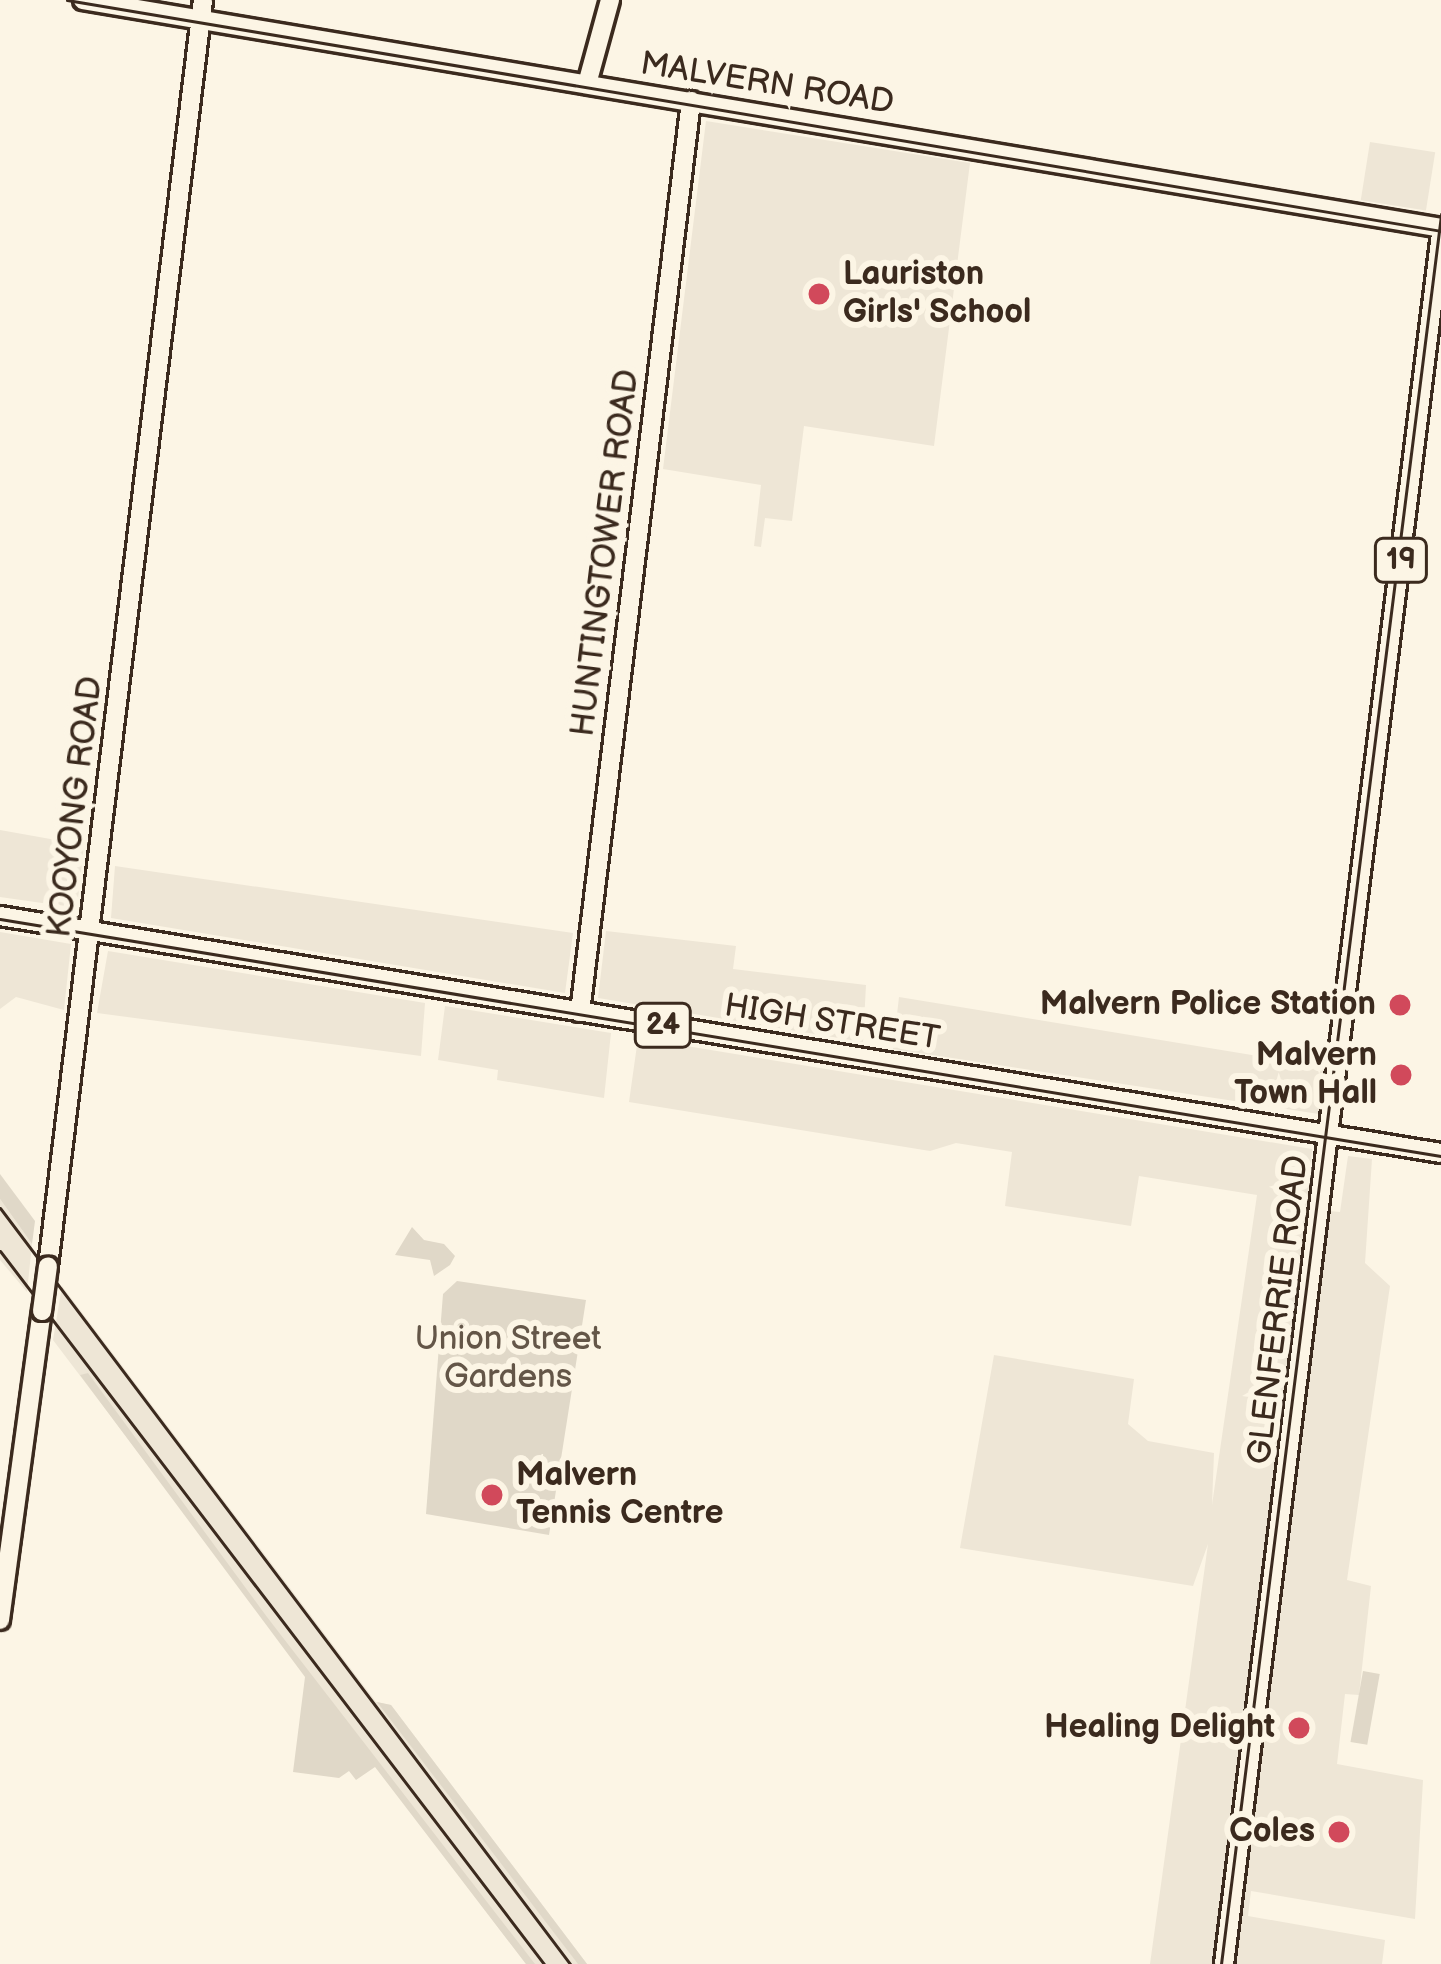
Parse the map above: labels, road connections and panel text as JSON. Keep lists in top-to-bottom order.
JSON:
{
  "streets": {
    "main road": [
      "MALVERN ROAD",
      "HUNTINGTOWER ROAD",
      "19",
      "KOOYONG ROAD",
      "HIGH STREET",
      "24",
      "GLENFERRIE ROAD"
    ]
  },
  "crossings": [
    ["MALVERN ROAD", "HUNTINGTOWER ROAD"],
    ["MALVERN ROAD", "KOOYONG ROAD"],
    ["MALVERN ROAD", "GLENFERRIE ROAD"],
    ["HUNTINGTOWER ROAD", "HIGH STREET"],
    ["KOOYONG ROAD", "HIGH STREET"],
    ["HIGH STREET", "GLENFERRIE ROAD"]
  ],
  "parks": ["Union Street Gardens"],
  "places": [
    "Lauriston Girls' School",
    "Malvern Police Station",
    "Malvern Town Hall",
    "Malvern Tennis Centre",
    "Healing Delight",
    "Coles"
  ]
}
